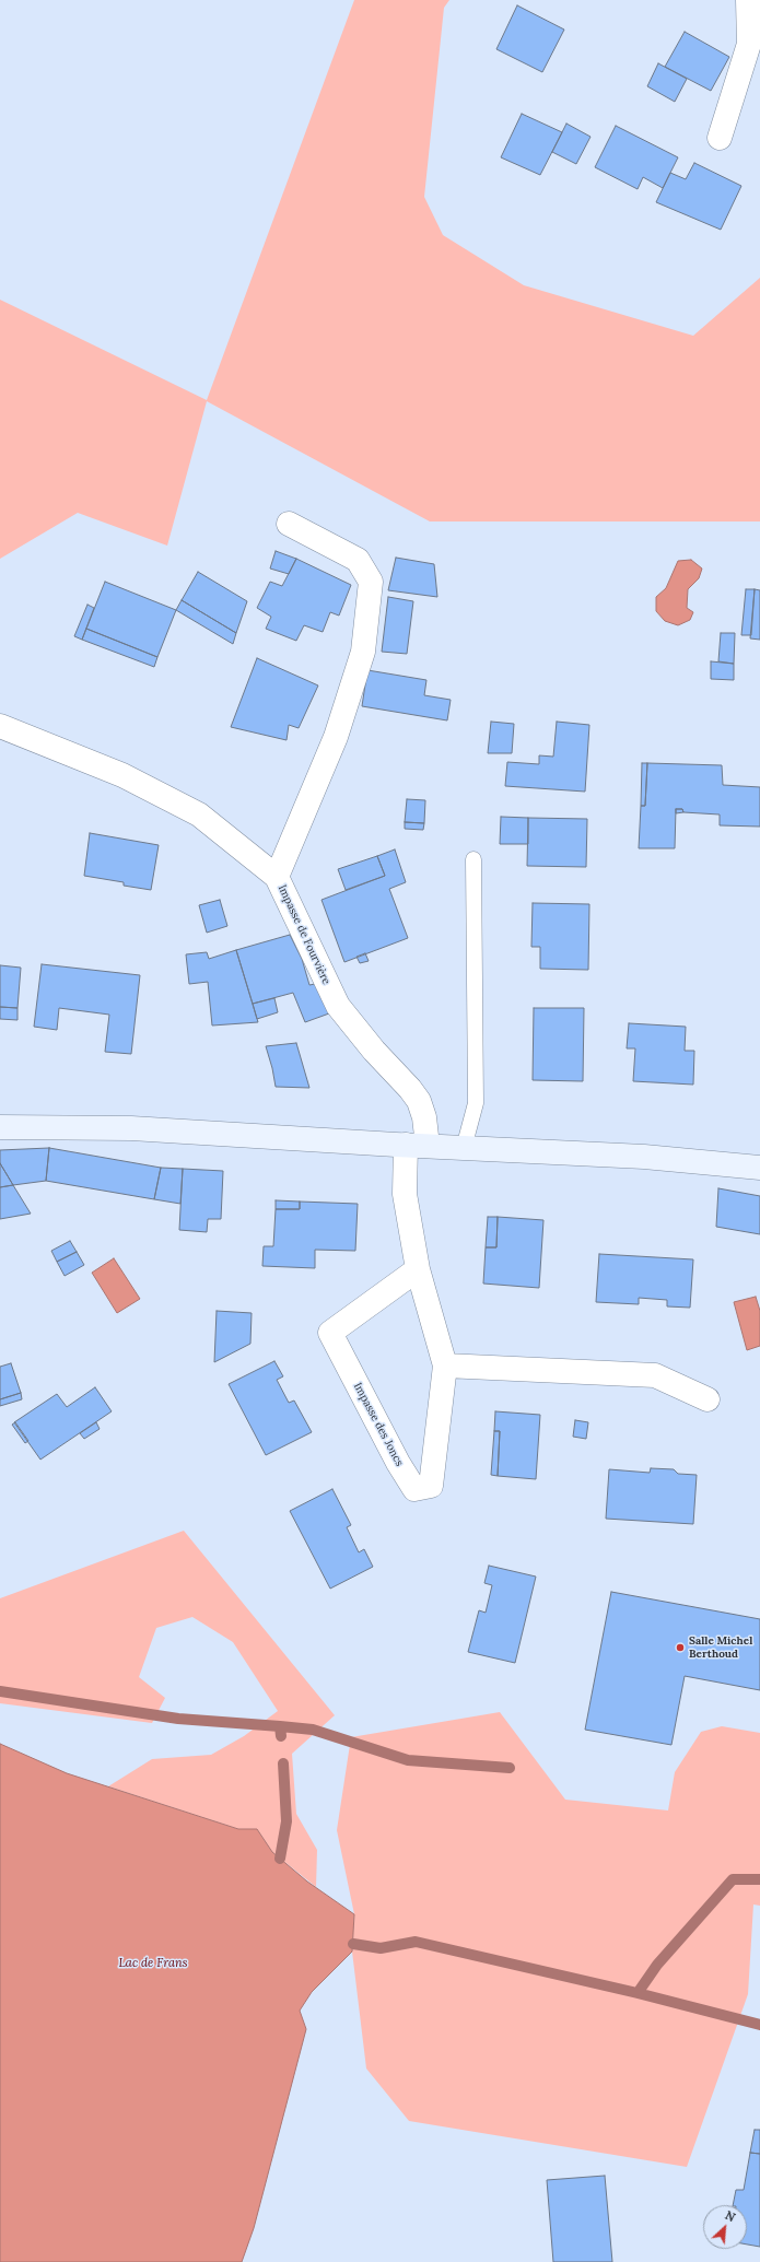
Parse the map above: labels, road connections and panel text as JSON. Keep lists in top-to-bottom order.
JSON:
{
  "streets": {
    "street": ["Impasse de Fourvière", "Impasse des Joncs"]
  },
  "crossings": [
    ["Impasse de Fourvière", "Impasse des Joncs"]
  ],
  "water": ["Lac de Frans"],
  "places": ["Salle Michel Berthoud"],
  "north": "top right"
}
